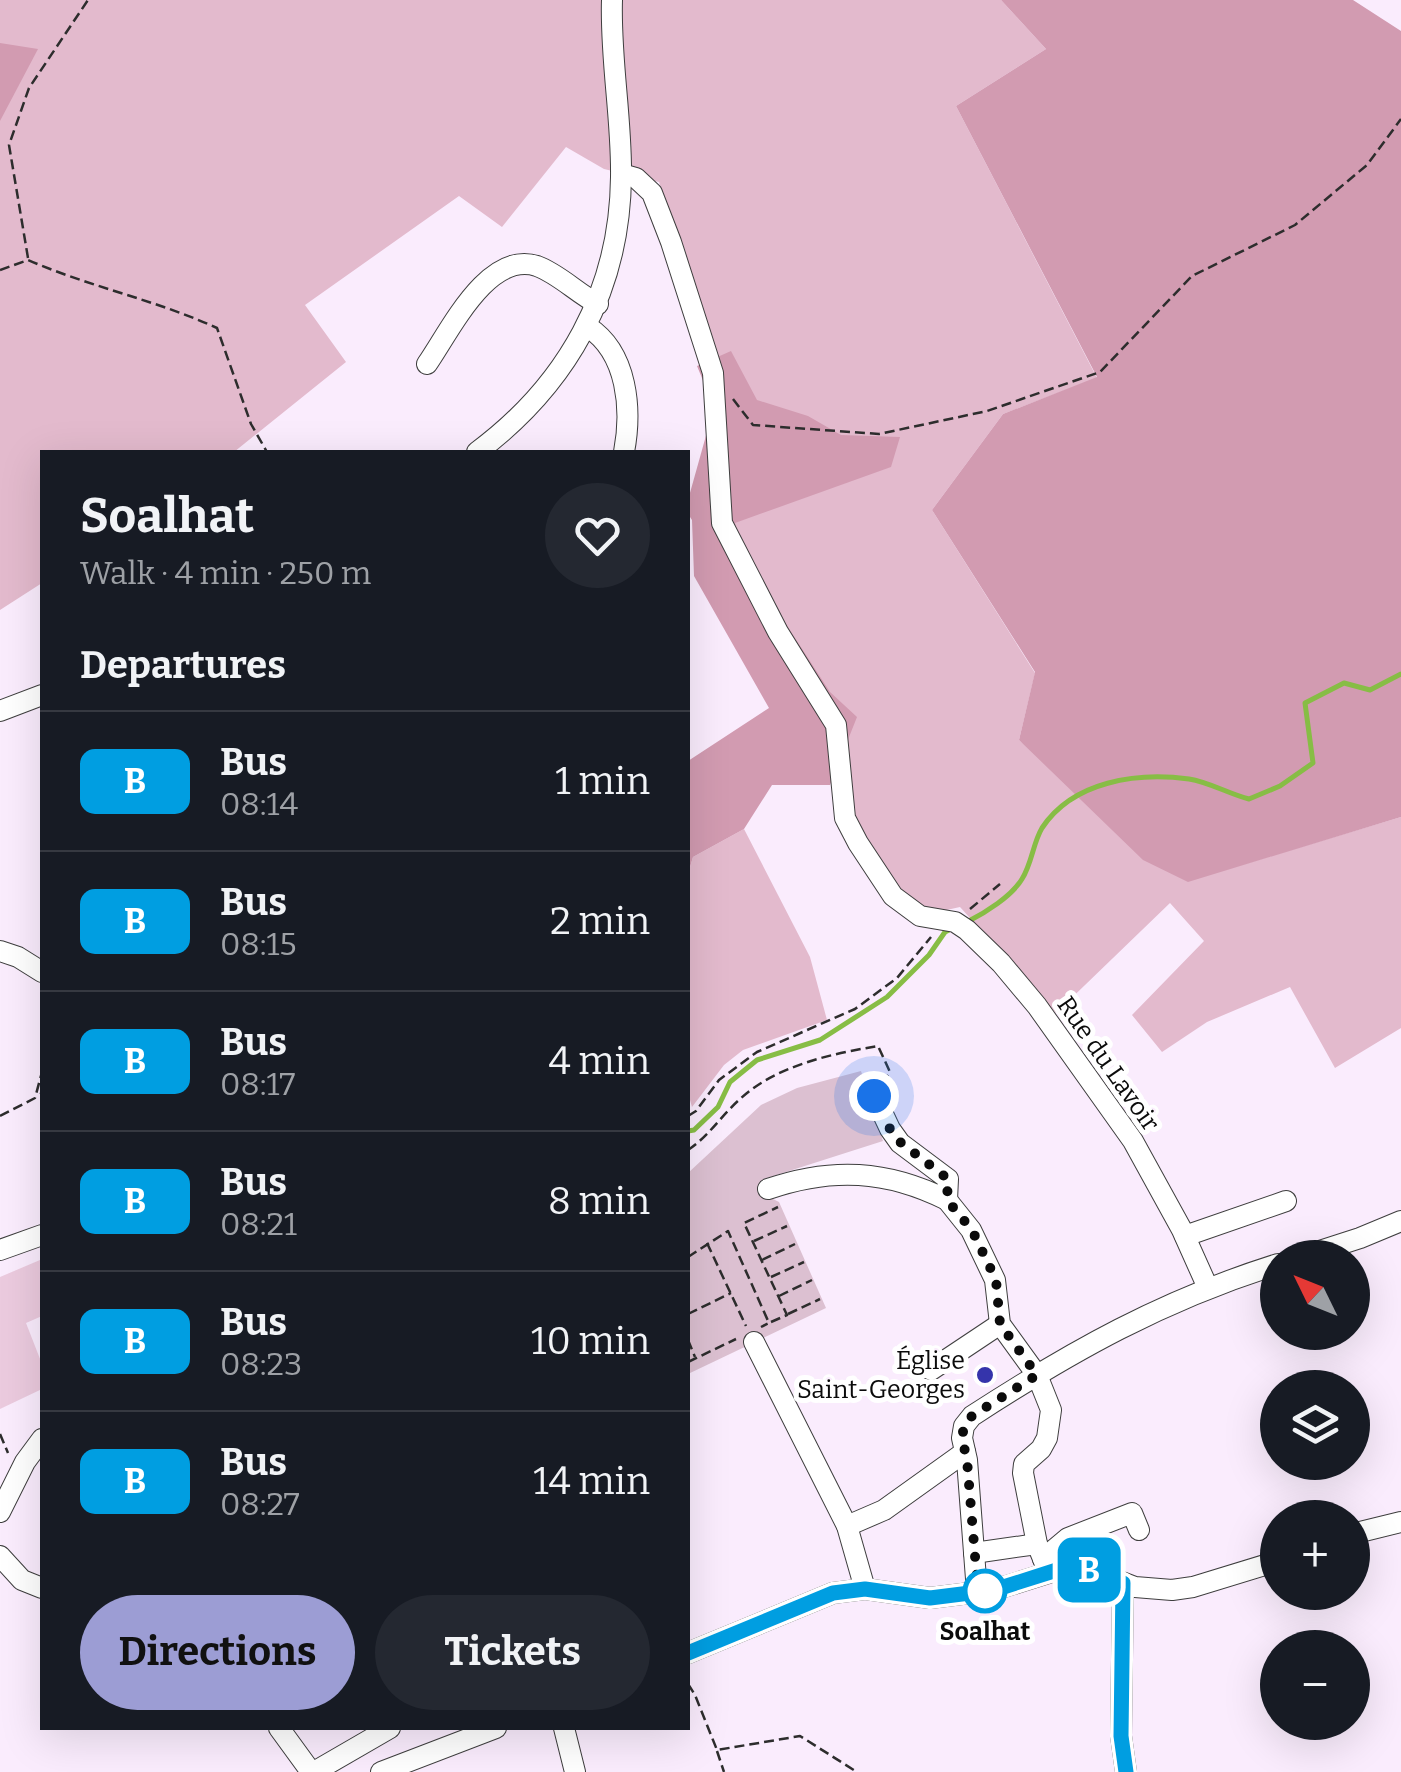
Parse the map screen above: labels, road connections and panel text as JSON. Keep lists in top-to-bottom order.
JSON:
{
  "streets": {
    "street": ["Rue du Lavoir"]
  },
  "places": ["Église Saint-Georges", "Soalhat"],
  "lines": ["bus line B"],
  "north": "top left",
  "page": {
    "on_map": "B",
    "heading": [
      ["Soalhat", "Walk · 4 min · 250 m"],
      "Departures"
    ],
    "list": [
      {
        "mark": "B",
        "name": "Bus",
        "note": "08:14",
        "value": "1 min"
      },
      {
        "mark": "B",
        "name": "Bus",
        "note": "08:15",
        "value": "2 min"
      },
      {
        "mark": "B",
        "name": "Bus",
        "note": "08:17",
        "value": "4 min"
      },
      {
        "mark": "B",
        "name": "Bus",
        "note": "08:21",
        "value": "8 min"
      },
      {
        "mark": "B",
        "name": "Bus",
        "note": "08:23",
        "value": "10 min"
      },
      {
        "mark": "B",
        "name": "Bus",
        "note": "08:27",
        "value": "14 min"
      }
    ],
    "map_buttons": ["+", "−"],
    "buttons": ["Directions", "Tickets"]
  }
}
